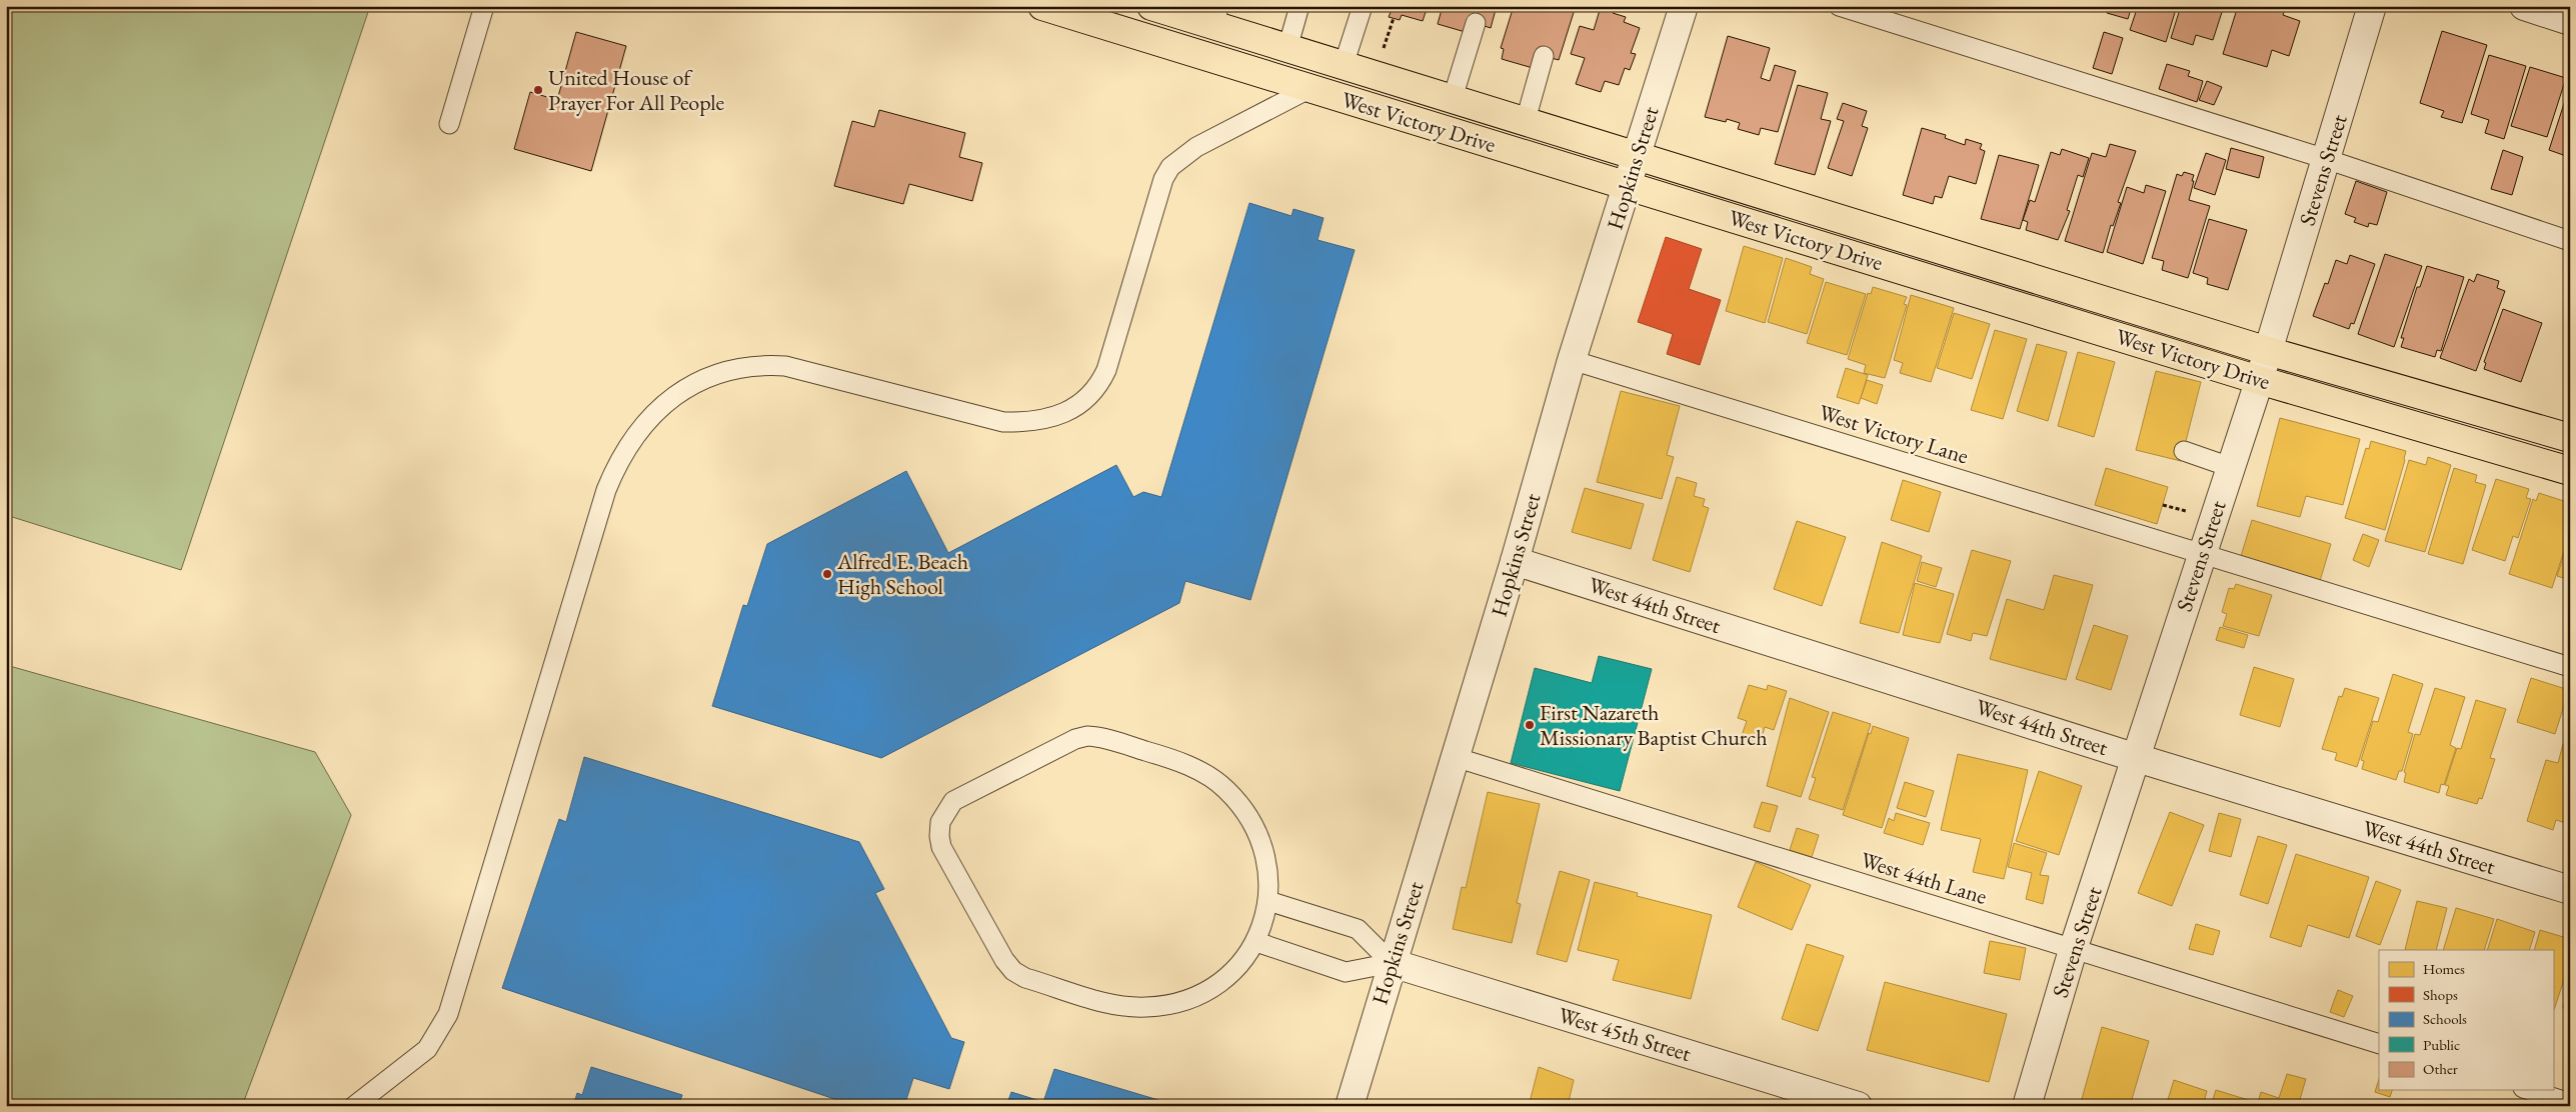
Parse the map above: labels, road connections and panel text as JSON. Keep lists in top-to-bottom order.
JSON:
{
  "streets": {
    "main road": ["West Victory Drive"],
    "street": [
      "Hopkins Street",
      "Stevens Street",
      "West 44th Street",
      "West 45th Street"
    ],
    "lane": ["West Victory Lane", "West 44th Lane"]
  },
  "crossings": [
    ["West Victory Drive", "Hopkins Street"],
    ["West Victory Drive", "Stevens Street"],
    ["Hopkins Street", "West Victory Lane"],
    ["Hopkins Street", "West 44th Street"],
    ["Hopkins Street", "West 44th Lane"],
    ["Hopkins Street", "West 45th Street"],
    ["Stevens Street", "West Victory Lane"],
    ["Stevens Street", "West 44th Street"],
    ["Stevens Street", "West 44th Lane"]
  ],
  "places": ["United House of Prayer For All People", "Alfred E. Beach High School", "First Nazareth Missionary Baptist Church"],
  "legend": [
    "Homes",
    "Shops",
    "Schools",
    "Public",
    "Other"
  ]
}
